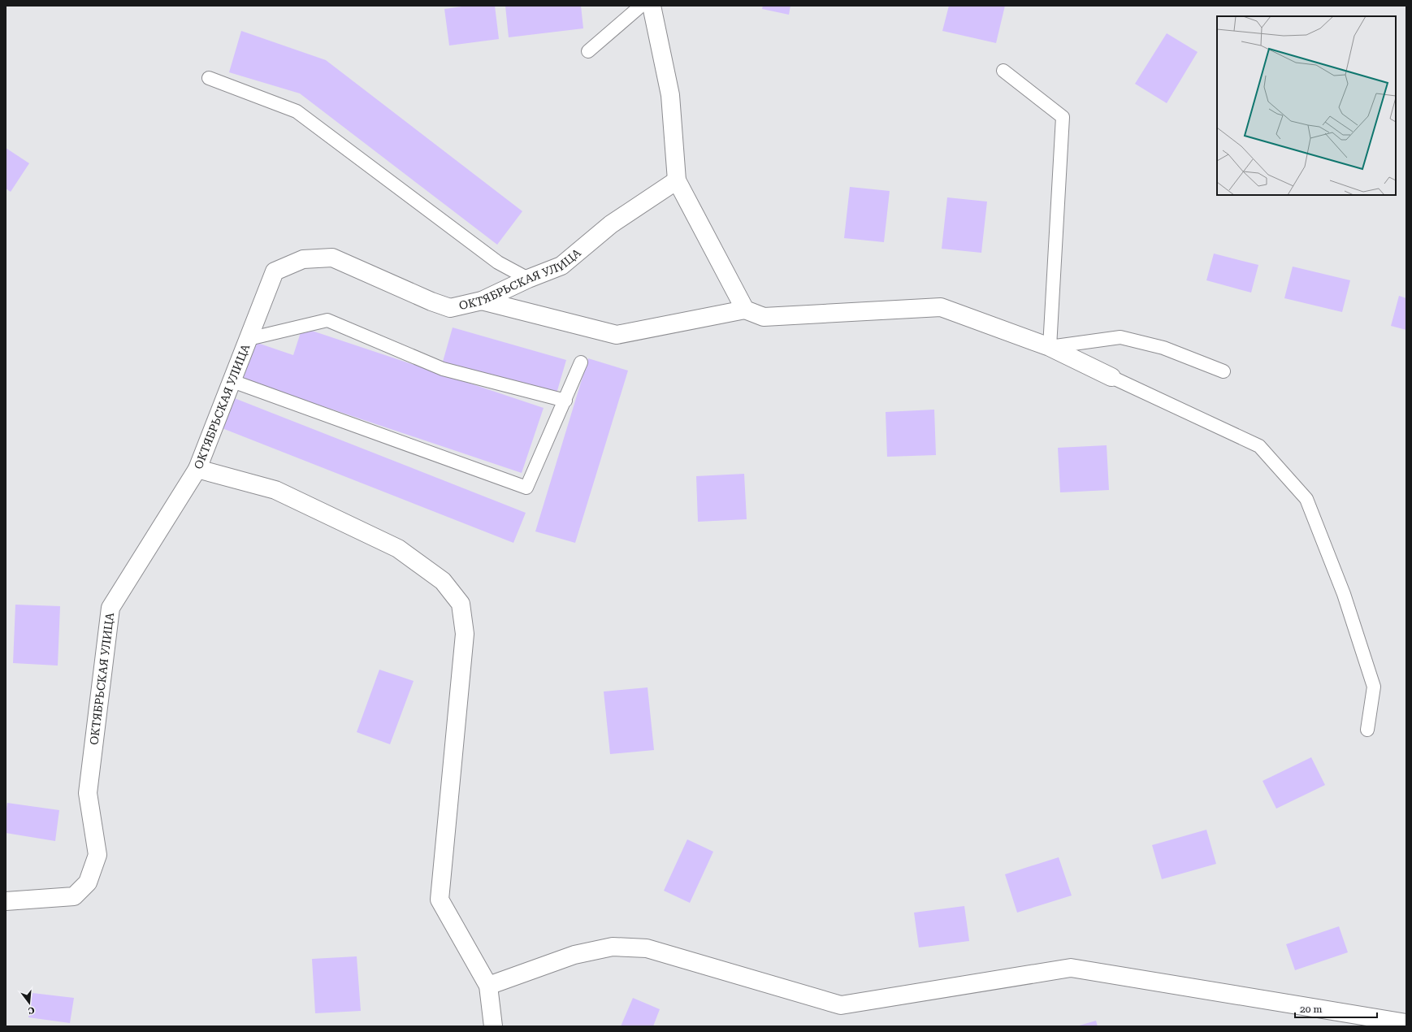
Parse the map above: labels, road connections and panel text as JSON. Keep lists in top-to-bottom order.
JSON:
{
  "streets": {
    "street": ["ОКТЯБРЬСКАЯ УЛИЦА"]
  },
  "scale_bar": "20 m",
  "north": "bottom"
}
